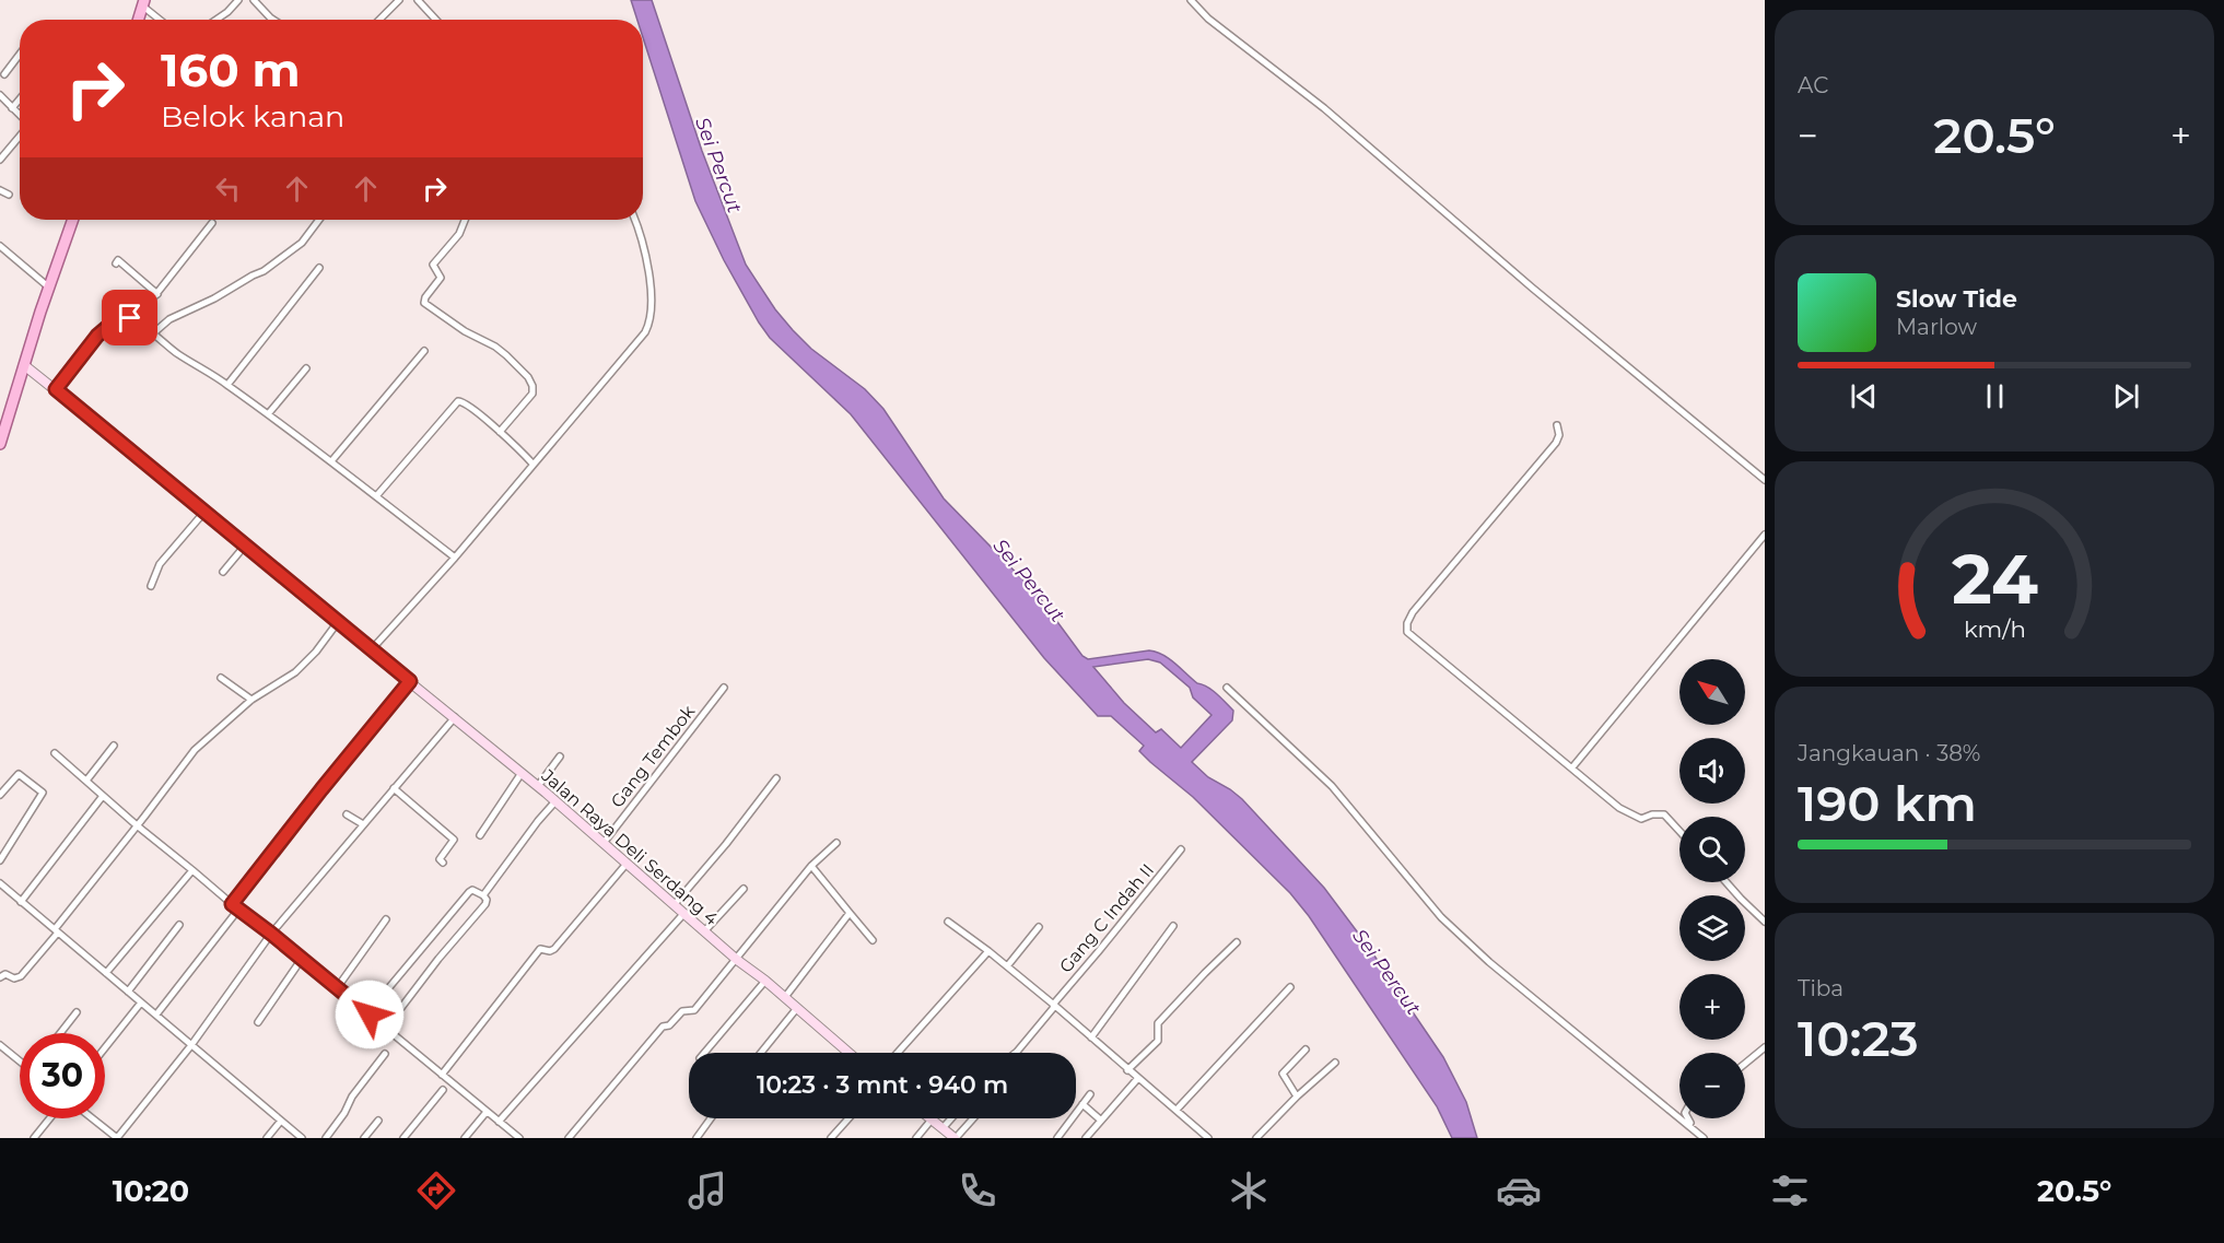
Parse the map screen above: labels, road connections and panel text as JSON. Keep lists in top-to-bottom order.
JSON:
{
  "streets": {
    "street": ["Gang Tembok", "Jalan Raya Deli Serdang 4", "Gang C Indah II"]
  },
  "crossings": [
    ["Gang Tembok", "Jalan Raya Deli Serdang 4"]
  ],
  "water": ["Sei Percut"],
  "north": "top left",
  "page": {
    "tile": [
      "AC",
      ["Jangkauan · 38%", "190 km"],
      ["Tiba", "10:23"]
    ],
    "turn": ["160 m", "Belok kanan"],
    "heat": ["−", "20.5°", "+"],
    "song": ["Slow Tide", "Marlow"],
    "map_buttons": ["+", "−"],
    "limit": "30",
    "trip": "10:23 · 3 mnt · 940 m",
    "tabs": ["10:20", "20.5°"],
    "gauge": ["24", "km/h"]
  }
}
